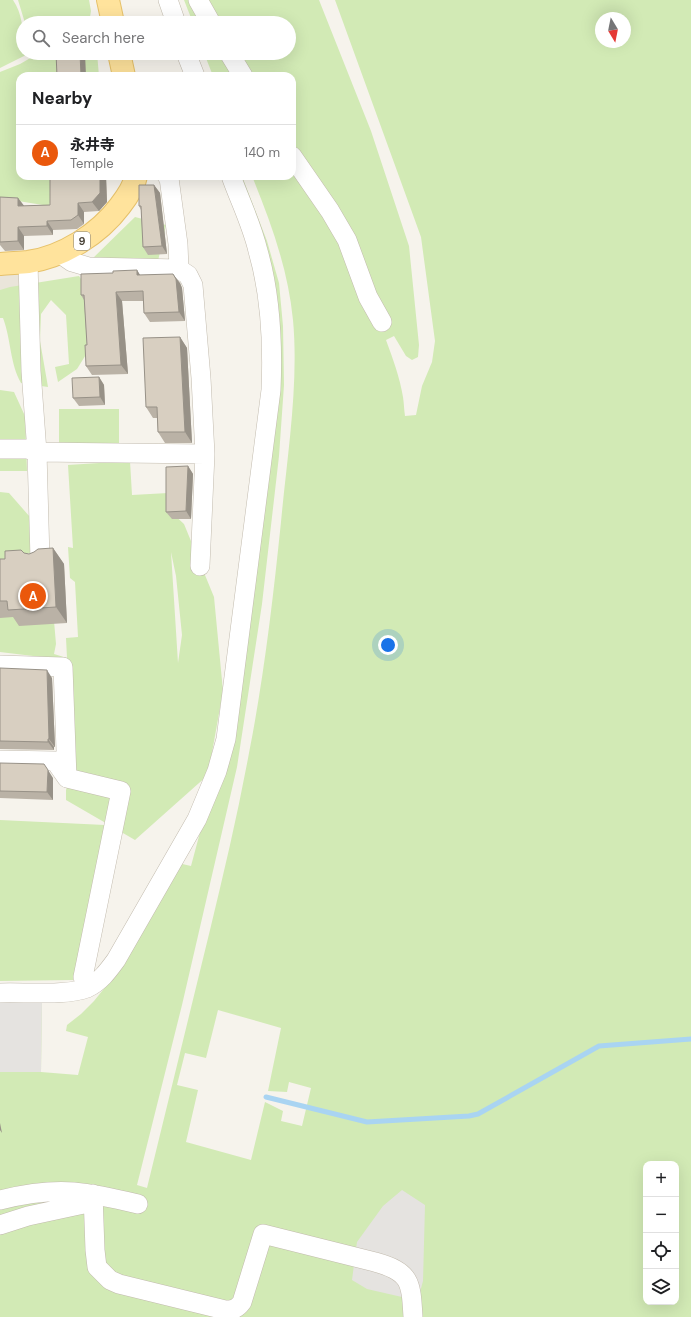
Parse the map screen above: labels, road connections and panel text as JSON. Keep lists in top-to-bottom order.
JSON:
{
  "streets": {
    "main road": ["9"]
  },
  "north": "bottom",
  "page": {
    "search": "Search here",
    "heading": "Nearby",
    "list": [
      {
        "mark": "A",
        "name": "永井寺",
        "note": "Temple",
        "value": "140 m"
      }
    ],
    "pins": "A",
    "map_buttons": ["+", "−"]
  }
}
